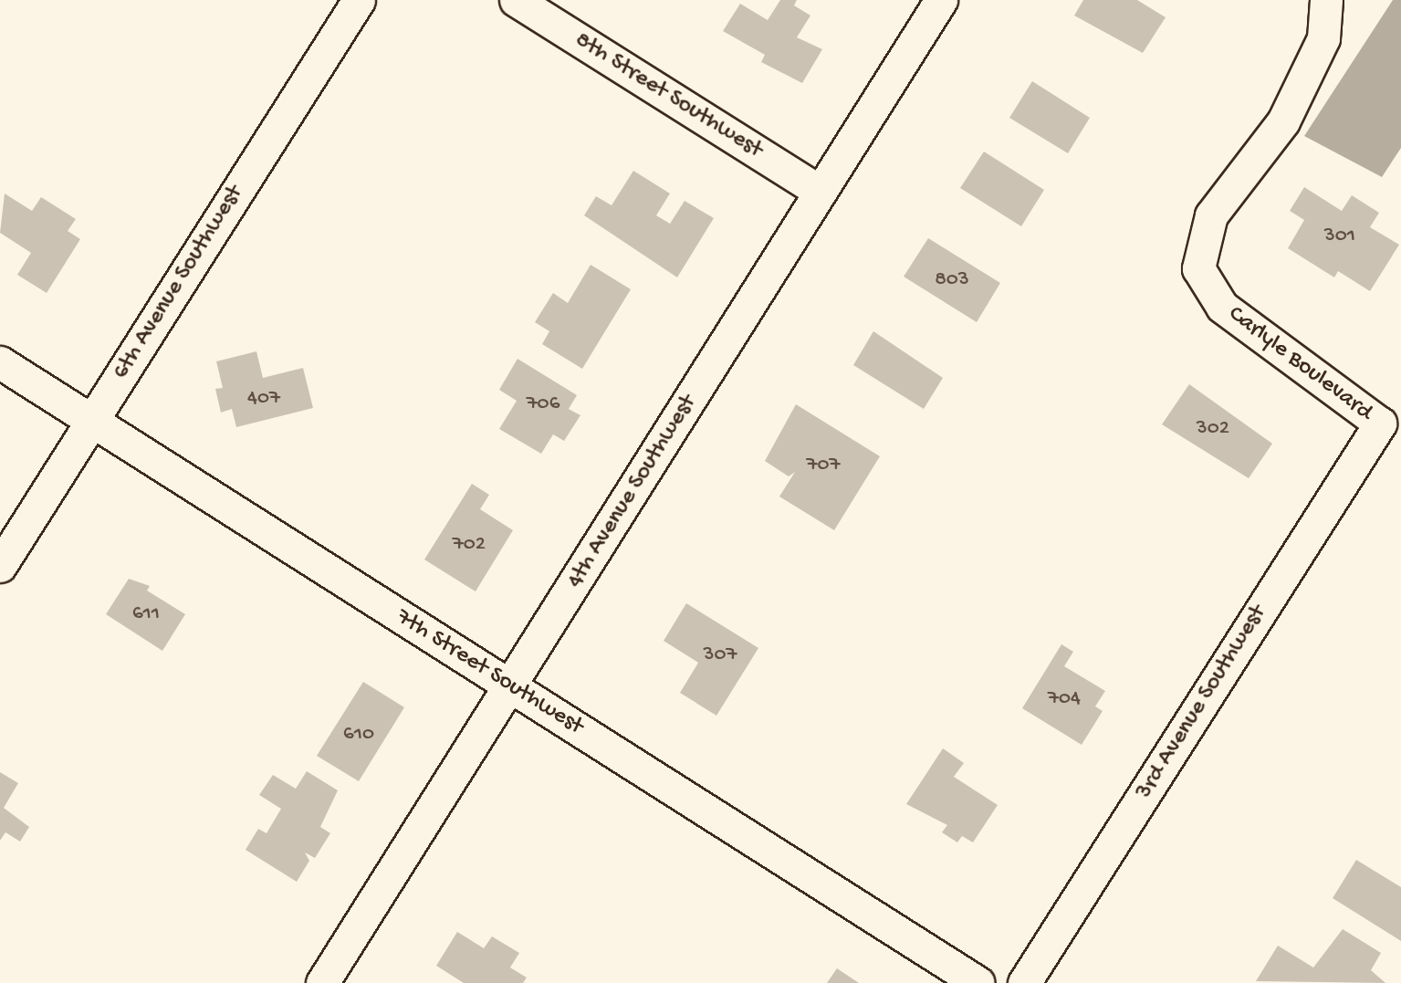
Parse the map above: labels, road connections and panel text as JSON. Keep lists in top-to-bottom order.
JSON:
{
  "streets": {
    "street": [
      "8th Street Southwest",
      "6th Avenue Southwest",
      "Carlyle Boulevard",
      "4th Avenue Southwest",
      "7th Street Southwest",
      "3rd Avenue Southwest"
    ]
  },
  "crossings": [
    ["8th Street Southwest", "4th Avenue Southwest"],
    ["6th Avenue Southwest", "7th Street Southwest"],
    ["Carlyle Boulevard", "3rd Avenue Southwest"],
    ["4th Avenue Southwest", "7th Street Southwest"]
  ],
  "house_numbers": [
    "301",
    "803",
    "407",
    "706",
    "302",
    "707",
    "702",
    "611",
    "307",
    "704",
    "610"
  ]
}
